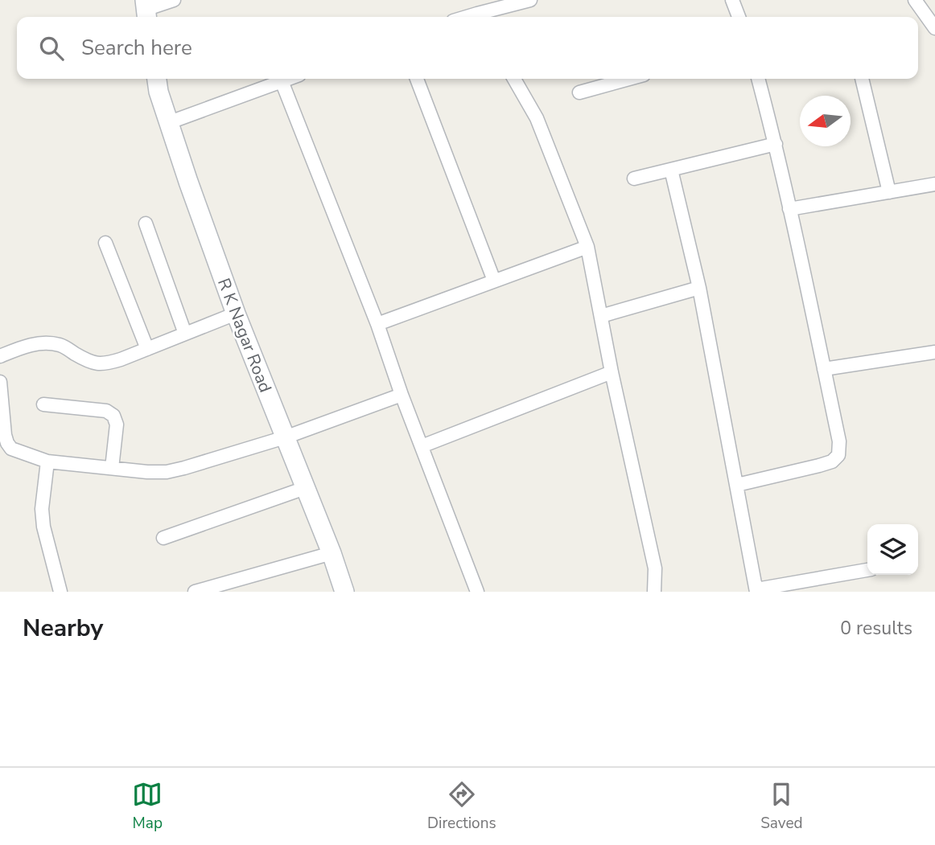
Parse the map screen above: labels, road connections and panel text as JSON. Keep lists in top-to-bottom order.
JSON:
{
  "streets": {
    "main road": ["R K Nagar Road"]
  },
  "north": "left",
  "page": {
    "search": "Search here",
    "heading": ["Nearby", "0 results"],
    "nav": ["Map", "Directions", "Saved"]
  }
}
